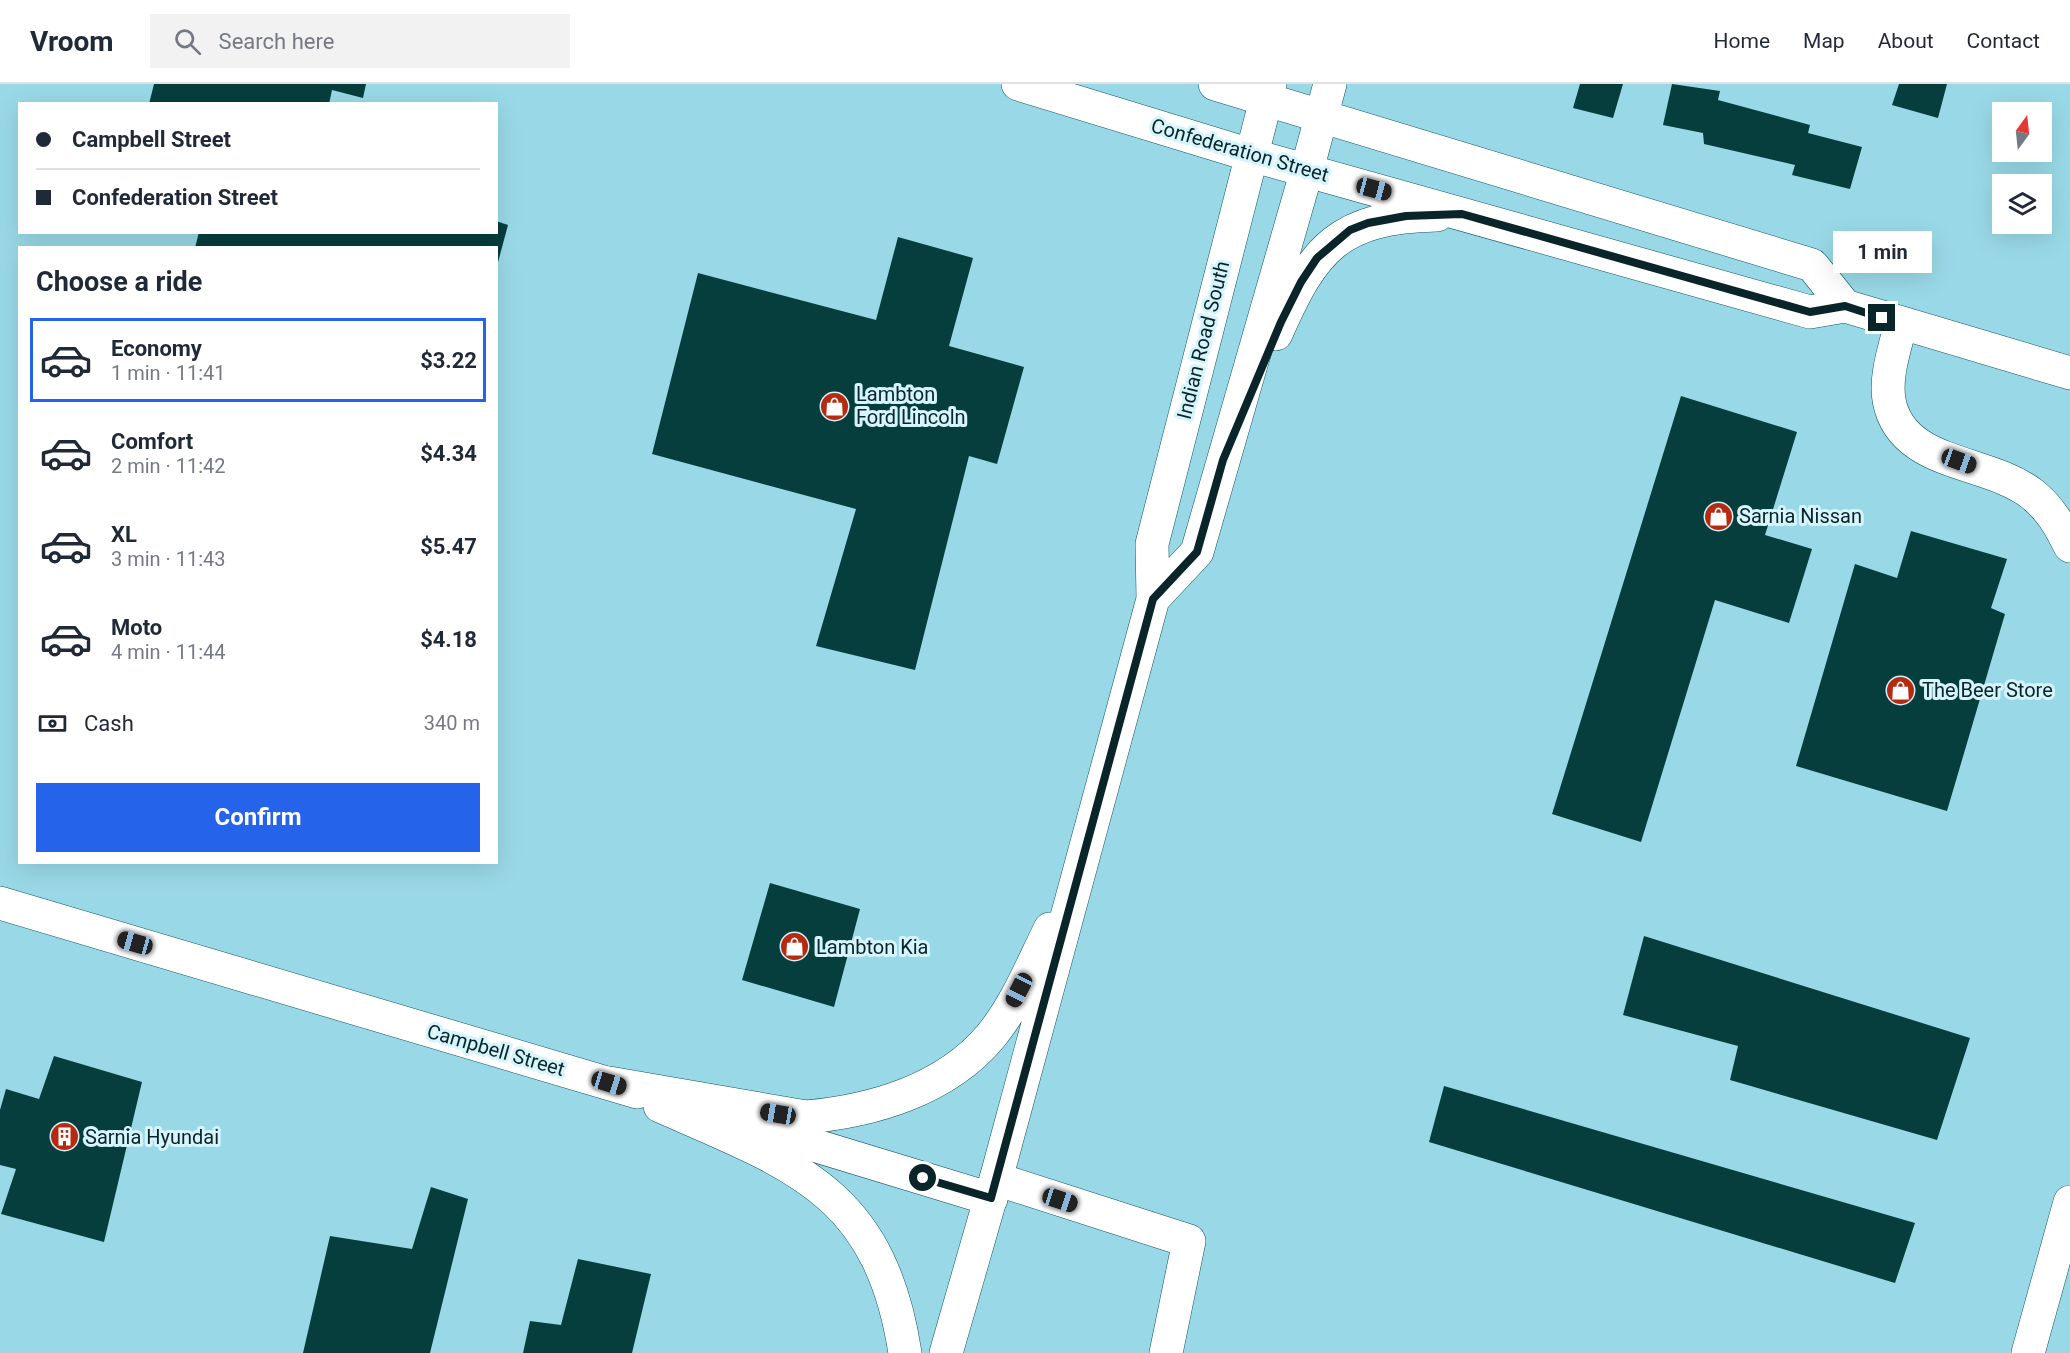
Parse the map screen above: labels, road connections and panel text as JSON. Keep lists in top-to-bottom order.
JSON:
{
  "streets": {
    "main road": ["Confederation Street", "Indian Road South", "Campbell Street"]
  },
  "crossings": [
    ["Confederation Street", "Indian Road South"],
    ["Indian Road South", "Campbell Street"]
  ],
  "places": {
    "shop": [
      "Lambton Ford Lincoln",
      "Sarnia Nissan",
      "The Beer Store",
      "Lambton Kia"
    ],
    "building": ["Sarnia Hyundai"]
  },
  "north": "top",
  "page": {
    "header": "Vroom",
    "search": "Search here",
    "nav": [
      "Home",
      "Map",
      "About",
      "Contact"
    ],
    "banner": ["Campbell Street", "Confederation Street"],
    "bubble": "1 min",
    "heading": "Choose a ride",
    "list": [
      {
        "name": "Economy",
        "note": "1 min · 11:41",
        "value": "$3.22"
      },
      {
        "name": "Comfort",
        "note": "2 min · 11:42",
        "value": "$4.34"
      },
      {
        "name": "XL",
        "note": "3 min · 11:43",
        "value": "$5.47"
      },
      {
        "name": "Moto",
        "note": "4 min · 11:44",
        "value": "$4.18"
      }
    ],
    "pay": ["Cash", "340 m"],
    "buttons": "Confirm"
  }
}
